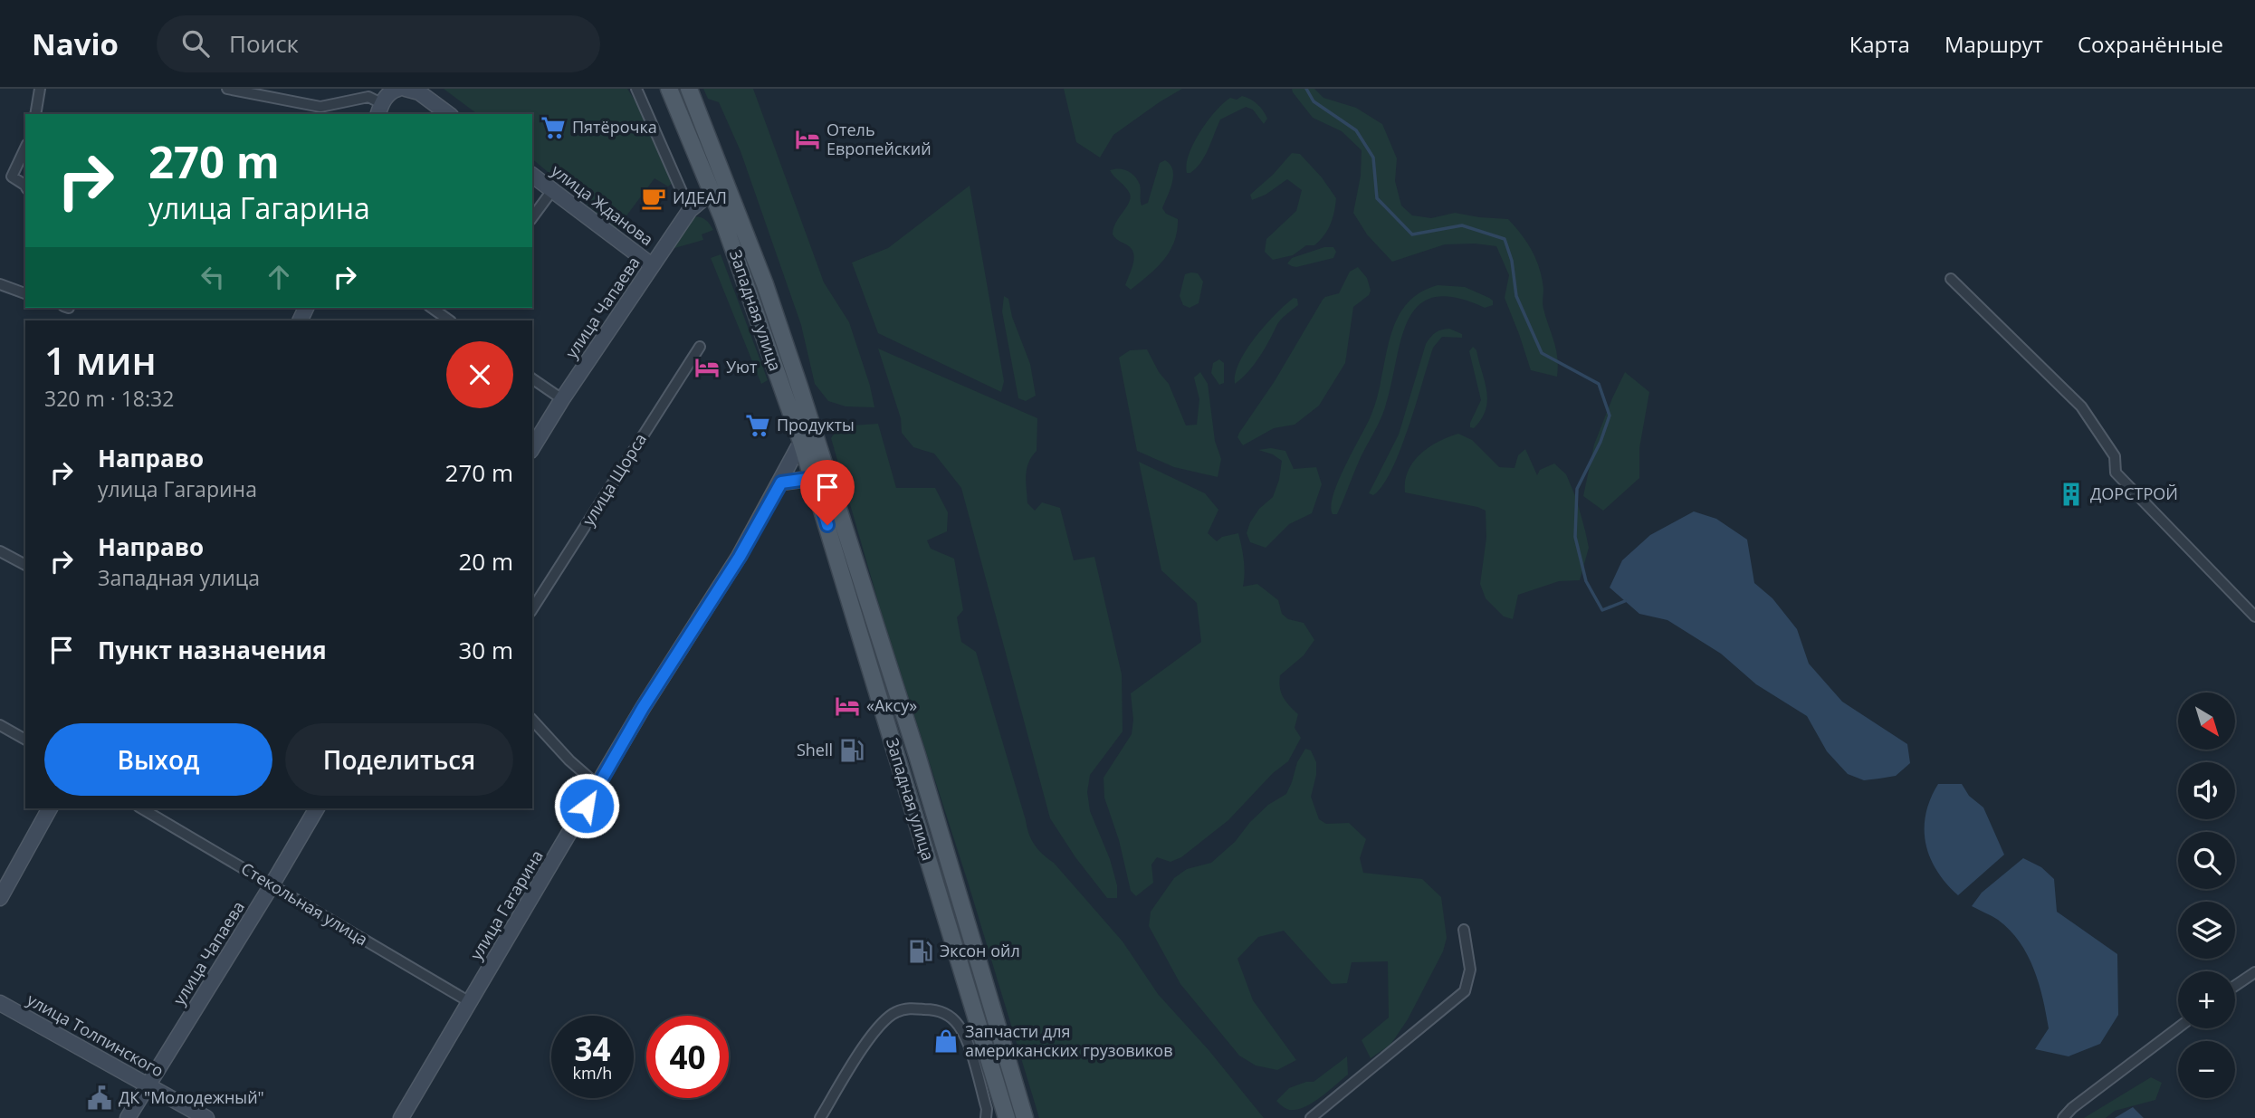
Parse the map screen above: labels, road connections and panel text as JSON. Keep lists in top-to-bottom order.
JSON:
{
  "streets": {
    "main road": [
      "улица Жданова",
      "улица Чапаева",
      "Западная улица",
      "улица Гагарина",
      "улица Толпинского"
    ],
    "street": ["улица Щорса", "Стекольная улица"]
  },
  "crossings": [
    ["улица Жданова", "улица Чапаева"],
    ["улица Чапаева", "Западная улица"],
    ["улица Чапаева", "Стекольная улица"],
    ["улица Чапаева", "улица Толпинского"],
    ["Западная улица", "улица Гагарина"],
    ["Стекольная улица", "улица Гагарина"]
  ],
  "places": {
    "supermarket": ["Пятёрочка", "Продукты"],
    "hotel": ["Отель Европейский", "Уют", "«Аксу»"],
    "cafe": ["ИДЕАЛ"],
    "building": ["ДОРСТРОЙ"],
    "fuel station": ["Shell", "Эксон ойл"],
    "shop": ["Запчасти для американских грузовиков"],
    "public building": ["ДК \"Молодежный\""]
  },
  "north": "bottom right",
  "page": {
    "header": "Navio",
    "search": "Поиск",
    "nav": ["Карта", "Маршрут", "Сохранённые"],
    "turn": ["270 m", "улица Гагарина"],
    "heading": ["1 мин", "320 m · 18:32"],
    "list": [
      {
        "name": "Направо",
        "note": "улица Гагарина",
        "value": "270 m"
      },
      {
        "name": "Направо",
        "note": "Западная улица",
        "value": "20 m"
      },
      {
        "name": "Пункт назначения",
        "value": "30 m"
      }
    ],
    "map_buttons": ["+", "−"],
    "buttons": ["Выход", "Поделиться"],
    "speed": "34 km/h",
    "limit": "40"
  }
}
